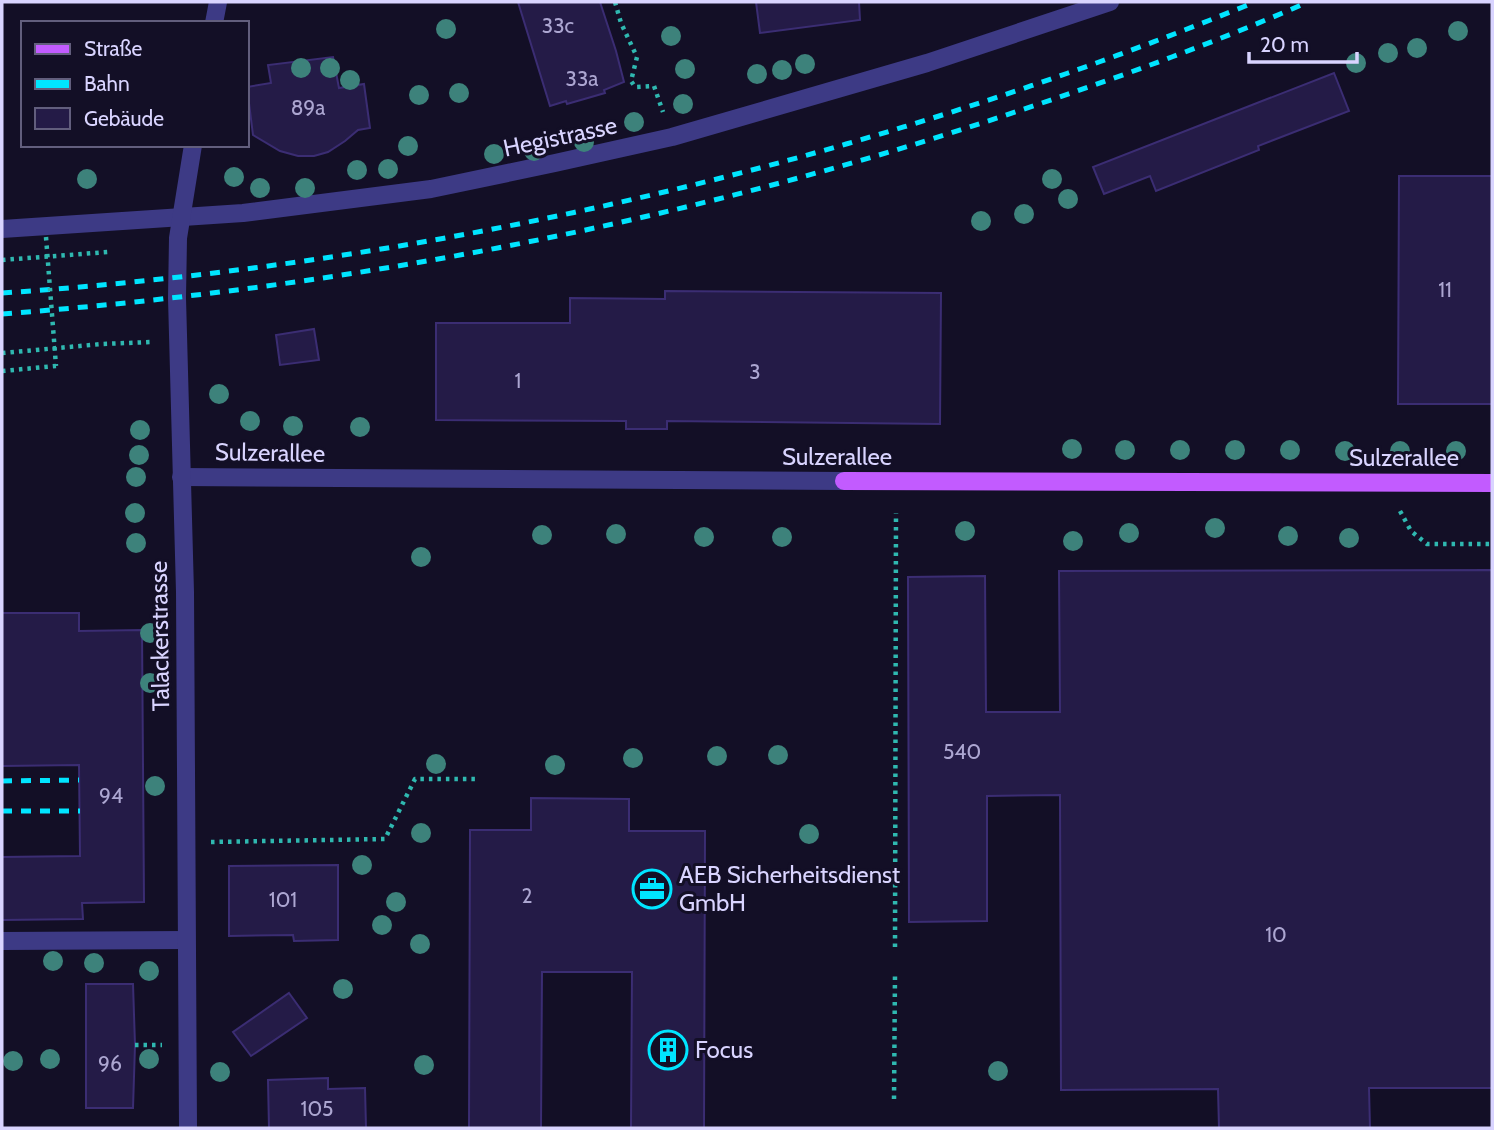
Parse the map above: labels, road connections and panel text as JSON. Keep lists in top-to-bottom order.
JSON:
{
  "streets": {
    "main road": ["Sulzerallee"],
    "street": ["Hegistrasse", "Talackerstrasse"]
  },
  "crossings": [
    ["Hegistrasse", "Talackerstrasse"],
    ["Sulzerallee", "Talackerstrasse"]
  ],
  "places": {
    "office": ["AEB Sicherheitsdienst GmbH"],
    "building": ["Focus"]
  },
  "house_numbers": [
    "33c",
    "33a",
    "89a",
    "11",
    "3",
    "1",
    "540",
    "94",
    "2",
    "101",
    "10",
    "96",
    "105"
  ],
  "legend": ["Straße", "Bahn", "Gebäude"],
  "scale_bar": "20 m"
}
